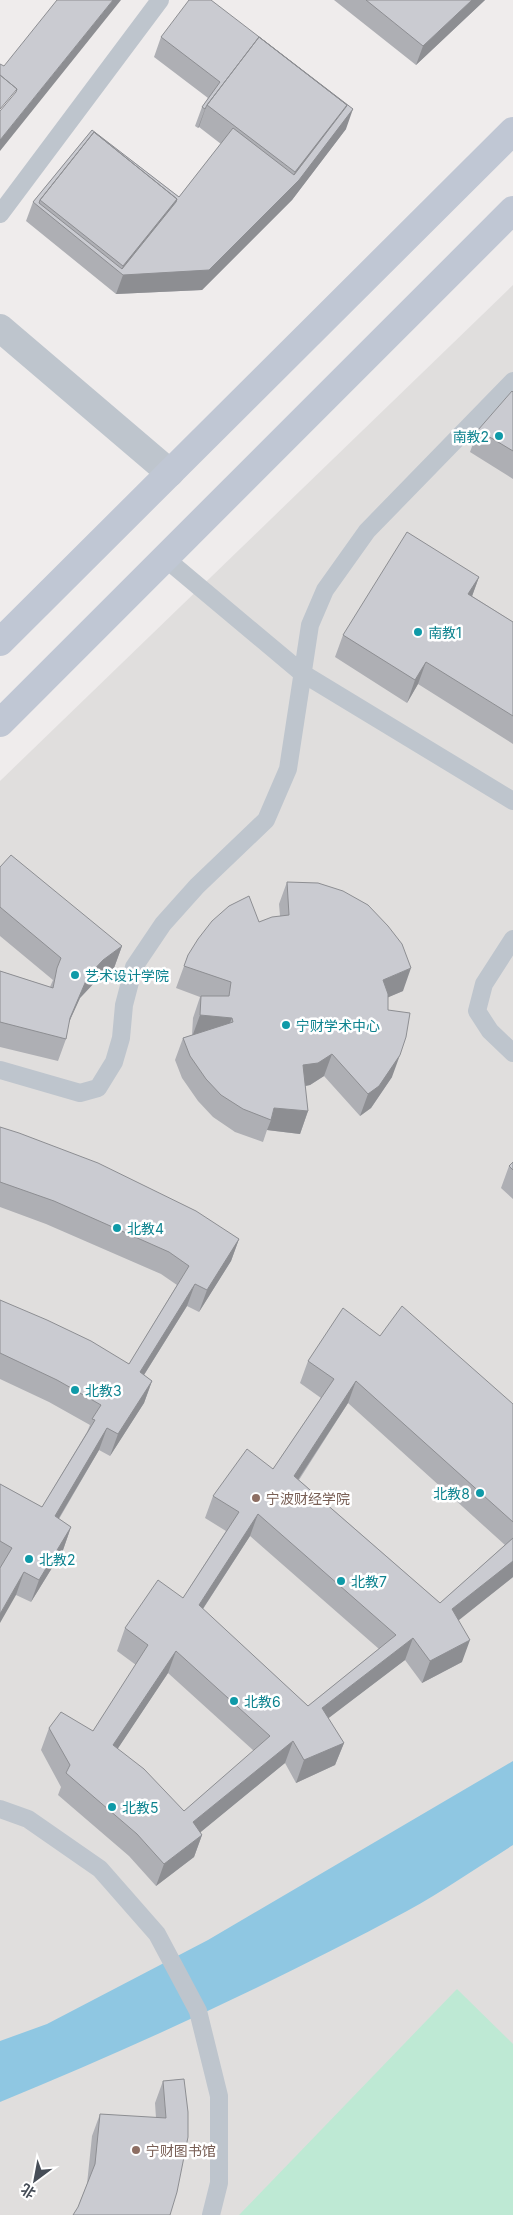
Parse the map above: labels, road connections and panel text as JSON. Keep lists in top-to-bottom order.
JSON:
{
  "places": [
    "南教2",
    "南教1",
    "艺术设计学院",
    "宁财学术中心",
    "北教4",
    "北教3",
    "北教8",
    "宁波财经学院",
    "北教2",
    "北教7",
    "北教6",
    "北教5",
    "宁财图书馆"
  ],
  "north": "bottom left"
}
